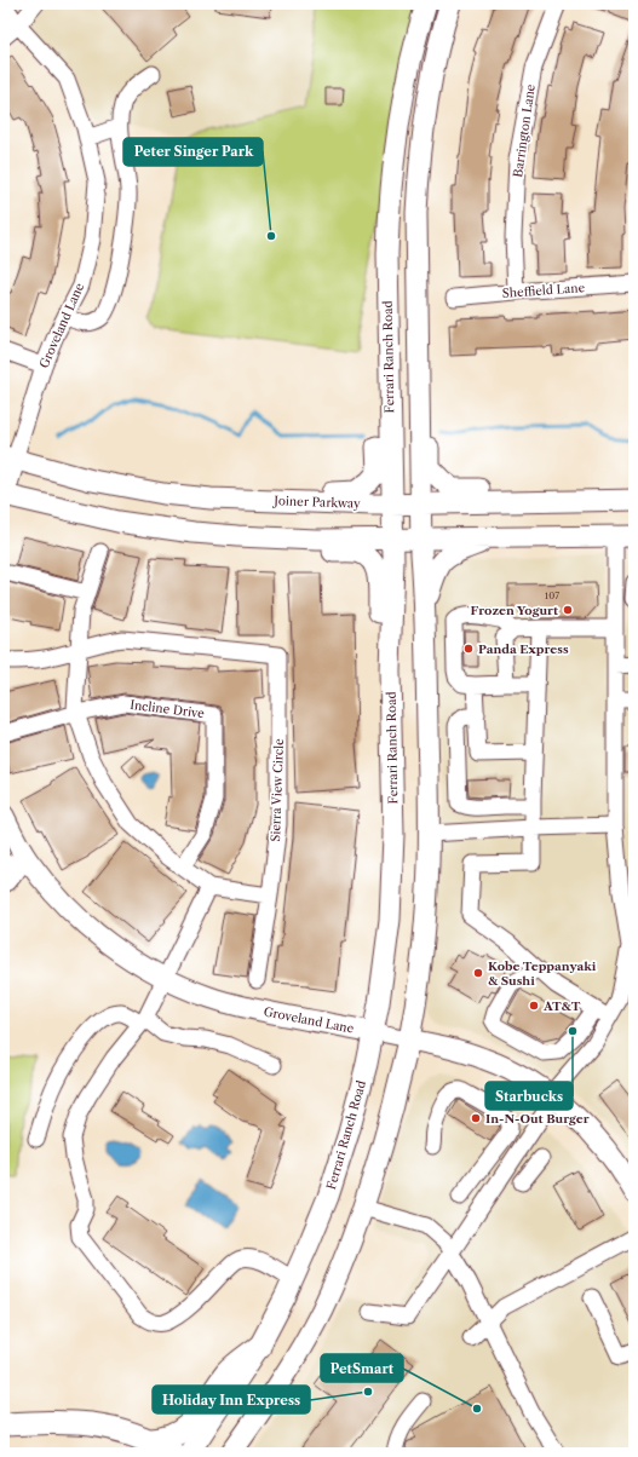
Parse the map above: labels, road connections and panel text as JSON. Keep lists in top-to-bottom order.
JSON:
{
  "streets": {
    "main road": ["Groveland Lane", "Ferrari Ranch Road", "Joiner Parkway"],
    "street": [
      "Barrington Lane",
      "Sheffield Lane",
      "Incline Drive",
      "Sierra View Circle"
    ]
  },
  "crossings": [
    ["Barrington Lane", "Sheffield Lane"],
    ["Groveland Lane", "Ferrari Ranch Road"],
    ["Groveland Lane", "Joiner Parkway"],
    ["Ferrari Ranch Road", "Joiner Parkway"]
  ],
  "places": [
    "Peter Singer Park",
    "Frozen Yogurt",
    "Panda Express",
    "Kobe Teppanyaki & Sushi",
    "AT&T",
    "Starbucks",
    "In-N-Out Burger",
    "Holiday Inn Express",
    "PetSmart"
  ],
  "house_numbers": ["107"]
}
